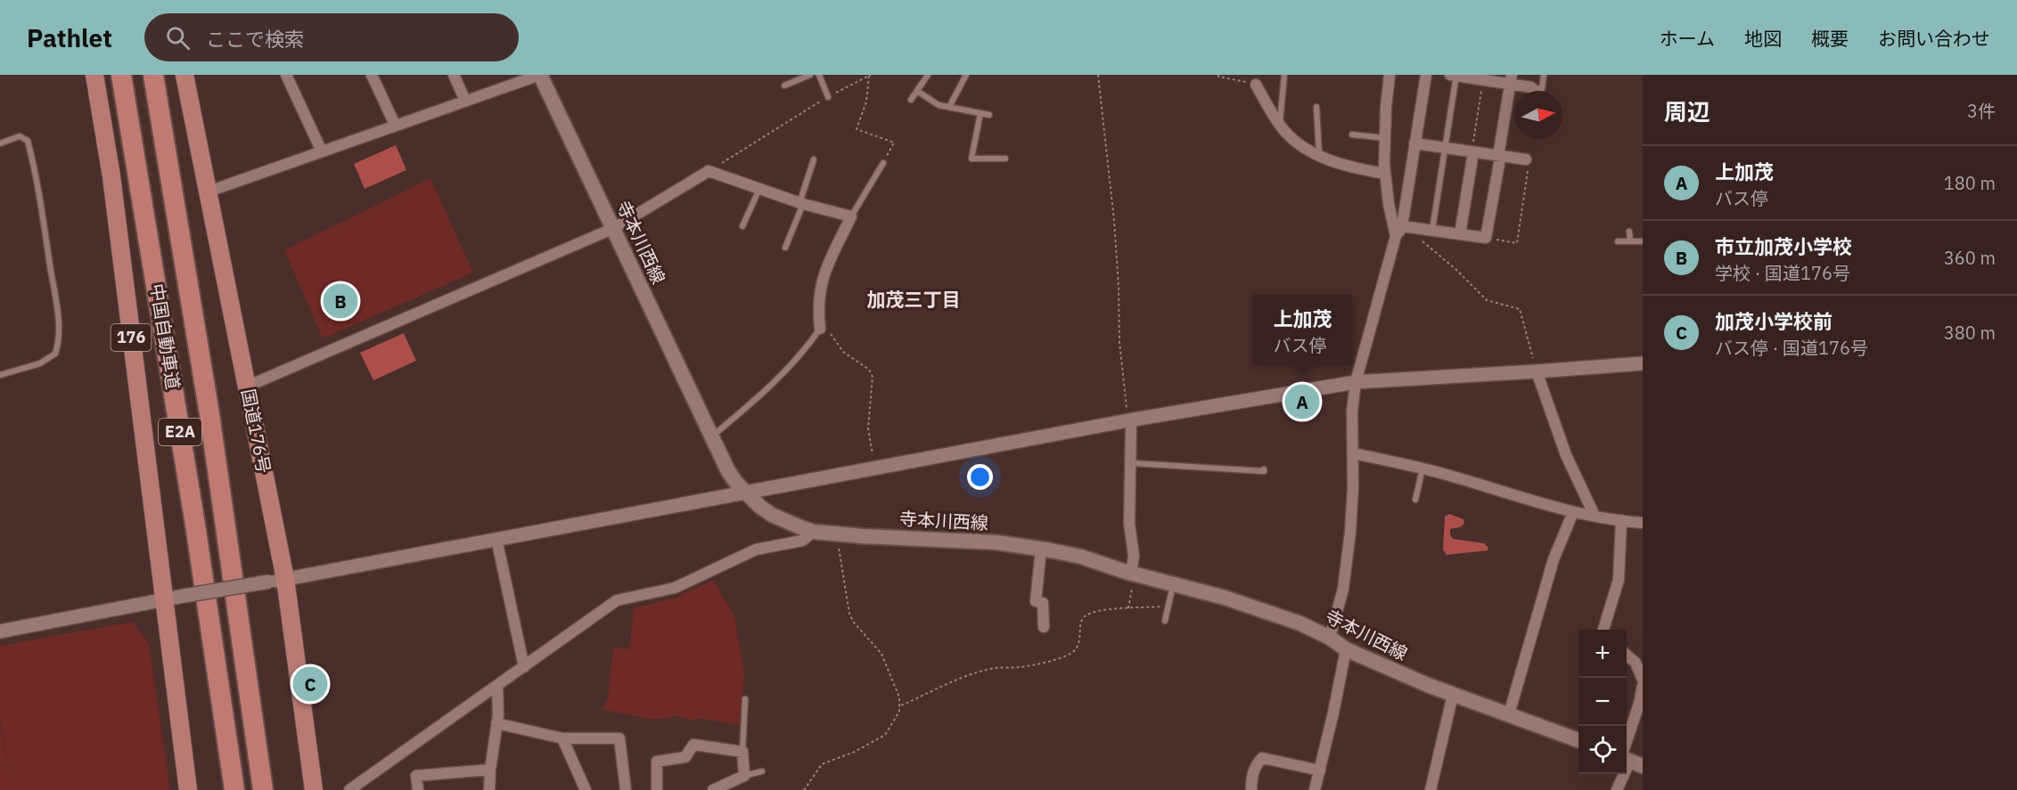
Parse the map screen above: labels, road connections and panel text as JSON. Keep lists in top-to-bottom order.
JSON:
{
  "streets": {
    "highway": [
      "中国自動車道",
      "176",
      "国道176号",
      "E2A"
    ],
    "main road": ["寺本川西線"]
  },
  "districts": ["加茂三丁目"],
  "north": "right",
  "page": {
    "header": "Pathlet",
    "search": "ここで検索",
    "nav": [
      "ホーム",
      "地図",
      "概要",
      "お問い合わせ"
    ],
    "heading": ["周辺", "3件"],
    "list": [
      {
        "mark": "A",
        "name": "上加茂",
        "note": "バス停",
        "value": "180 m"
      },
      {
        "mark": "B",
        "name": "市立加茂小学校",
        "note": "学校 · 国道176号",
        "value": "360 m"
      },
      {
        "mark": "C",
        "name": "加茂小学校前",
        "note": "バス停 · 国道176号",
        "value": "380 m"
      }
    ],
    "pins": ["B", "A", "C"],
    "popup": ["上加茂", "バス停"],
    "map_buttons": ["+", "−"]
  }
}
